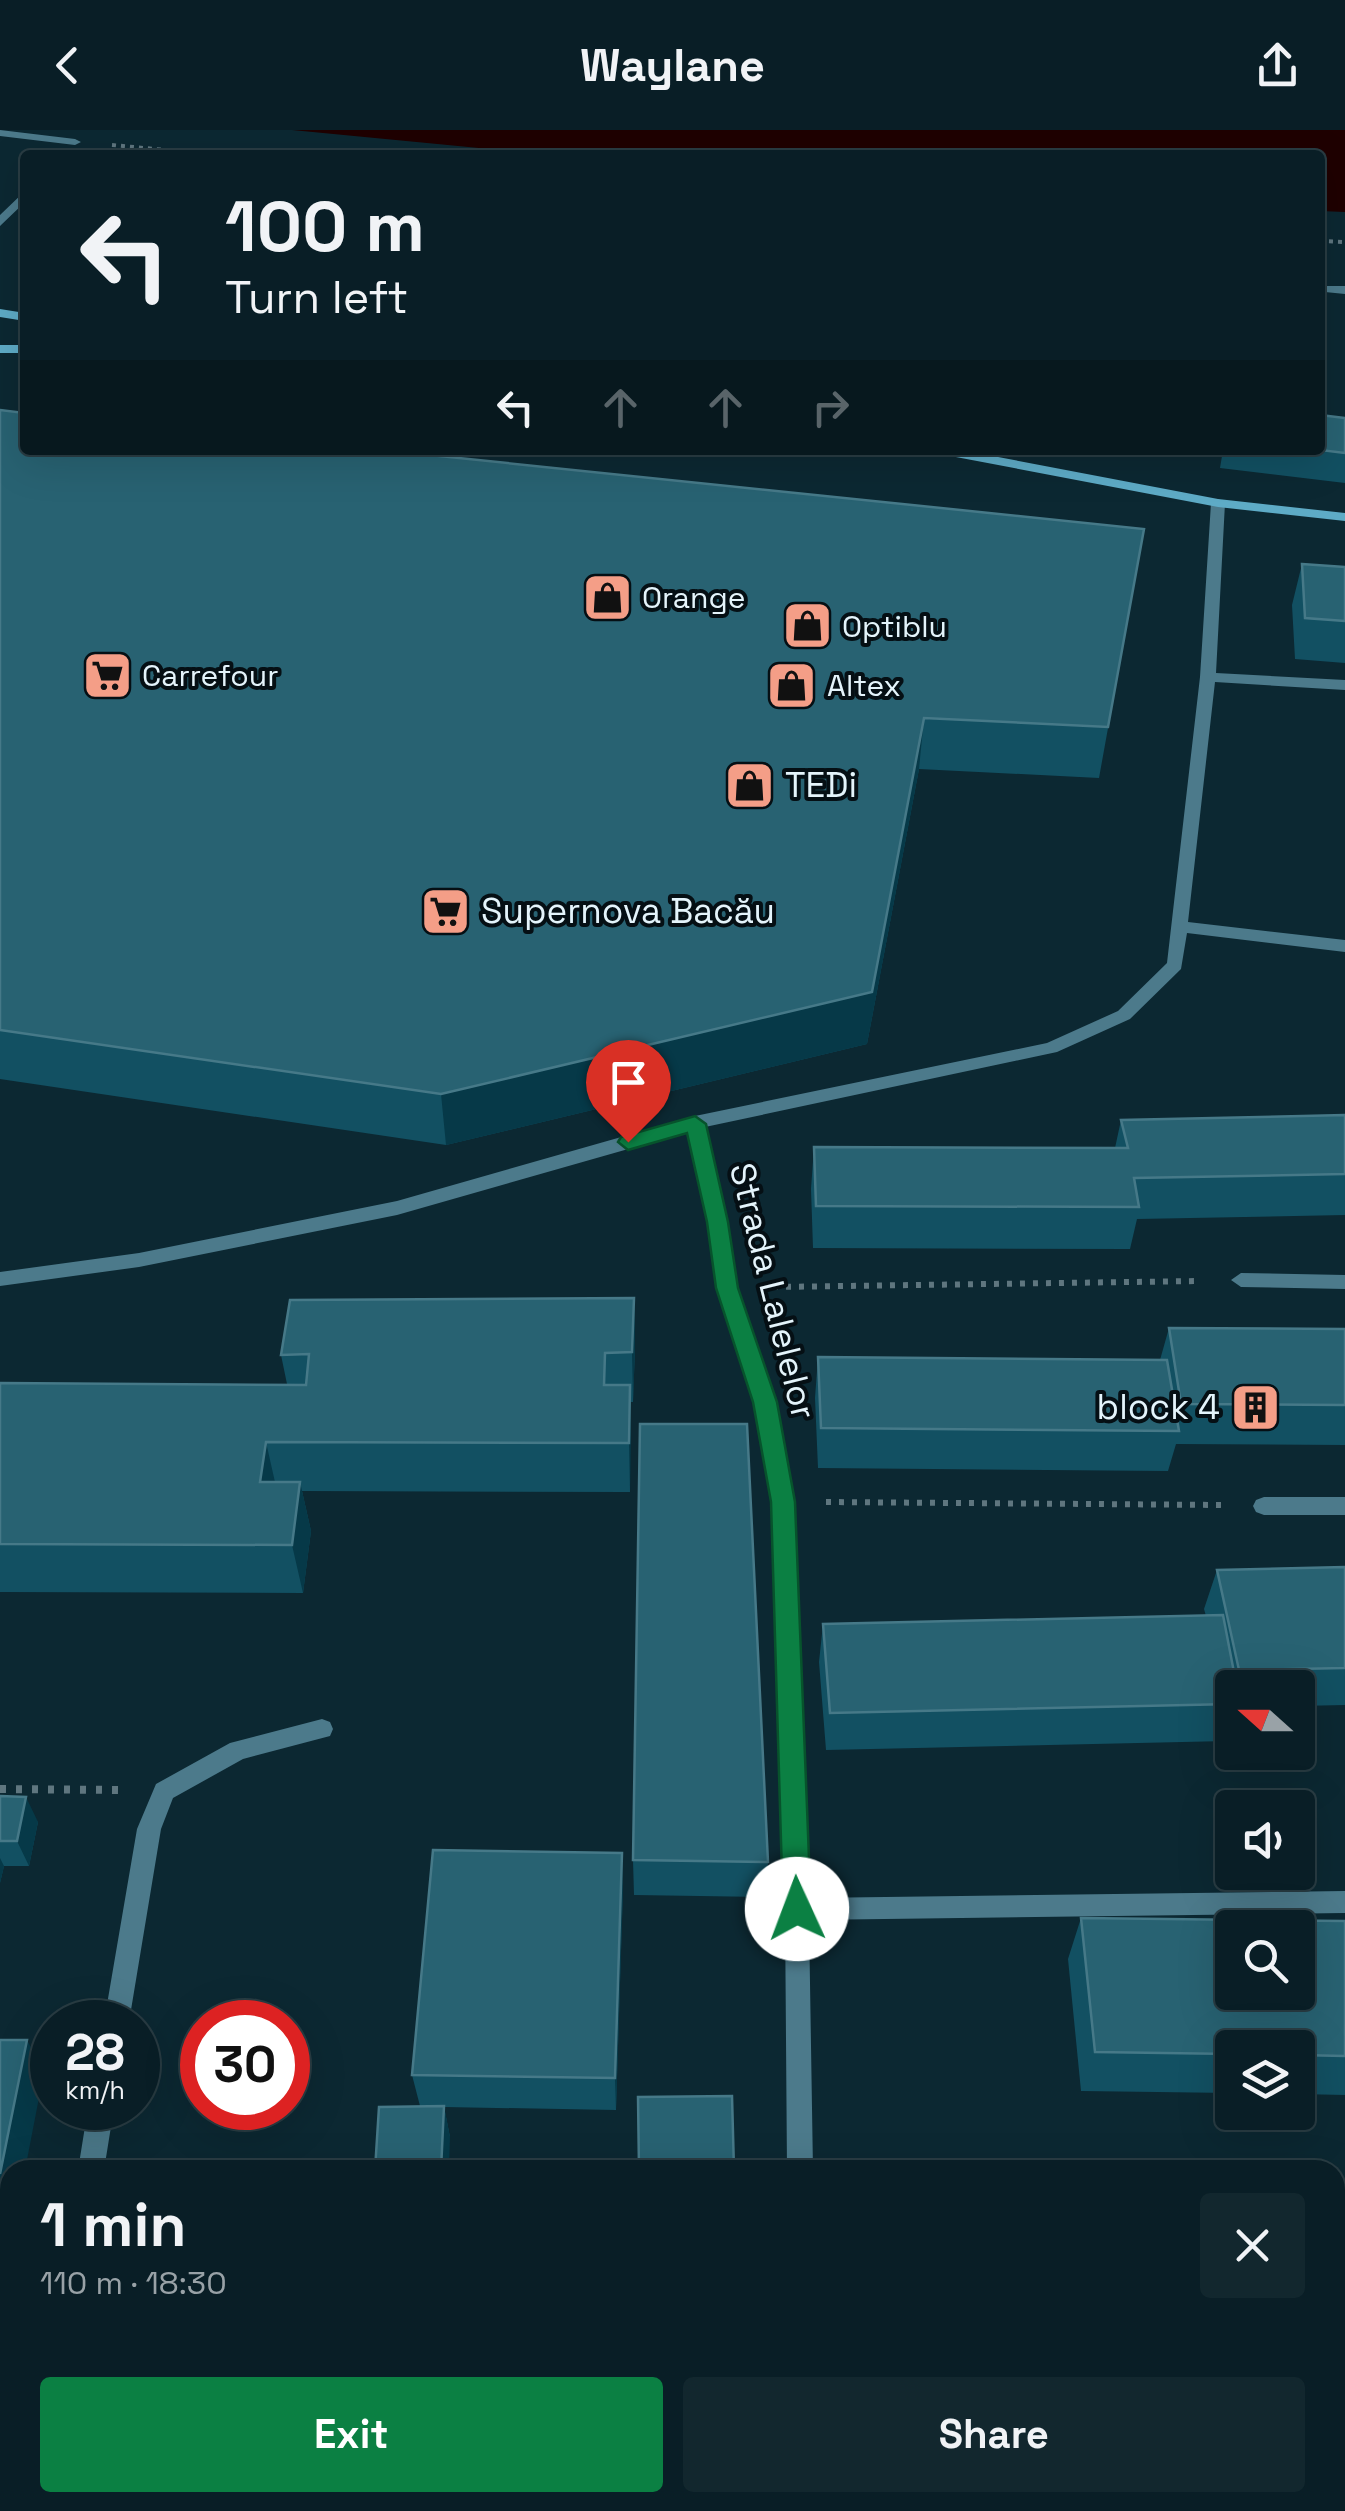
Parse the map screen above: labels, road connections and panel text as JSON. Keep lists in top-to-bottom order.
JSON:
{
  "streets": {
    "street": ["Strada Lalelelor"]
  },
  "places": {
    "shop": [
      "Orange",
      "Optiblu",
      "Altex",
      "TEDi"
    ],
    "supermarket": ["Carrefour", "Supernova Bacău"],
    "building": ["block 4"]
  },
  "north": "left",
  "page": {
    "header": "Waylane",
    "turn": ["100 m", "Turn left"],
    "speed": "28 km/h",
    "limit": "30",
    "heading": ["1 min", "110 m · 18:30"],
    "buttons": ["Exit", "Share"]
  }
}
